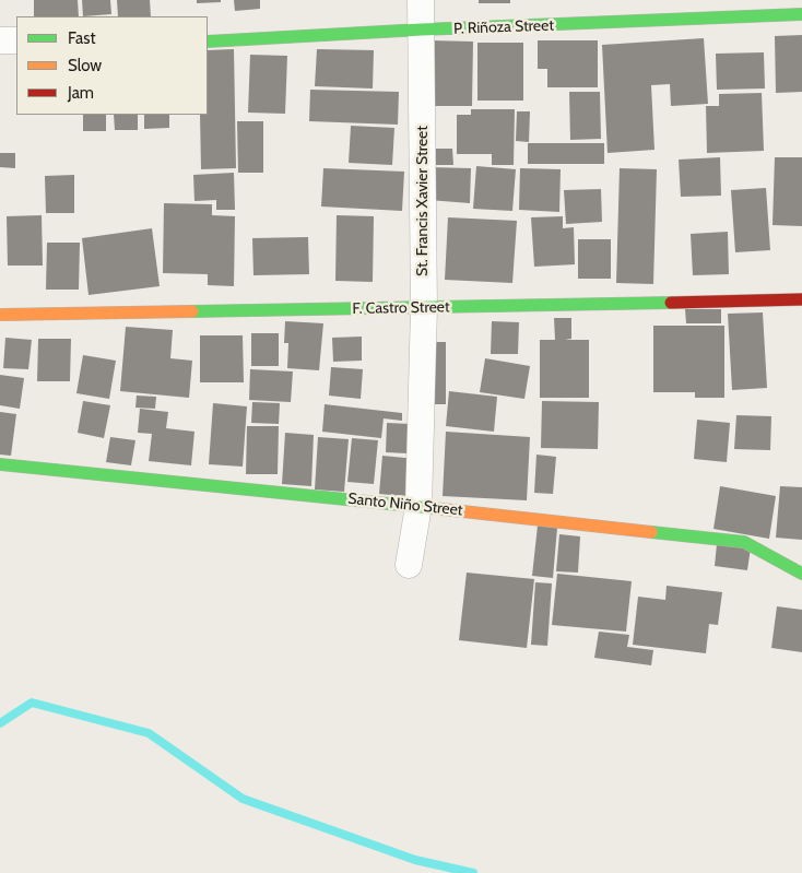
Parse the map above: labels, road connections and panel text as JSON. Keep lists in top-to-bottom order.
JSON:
{
  "streets": {
    "street": [
      "P. Riñoza Street",
      "St. Francis Xavier Street",
      "F. Castro Street",
      "Santo Niño Street"
    ]
  },
  "crossings": [
    ["P. Riñoza Street", "St. Francis Xavier Street"],
    ["St. Francis Xavier Street", "F. Castro Street"],
    ["St. Francis Xavier Street", "Santo Niño Street"]
  ],
  "legend": ["Fast", "Slow", "Jam"]
}
